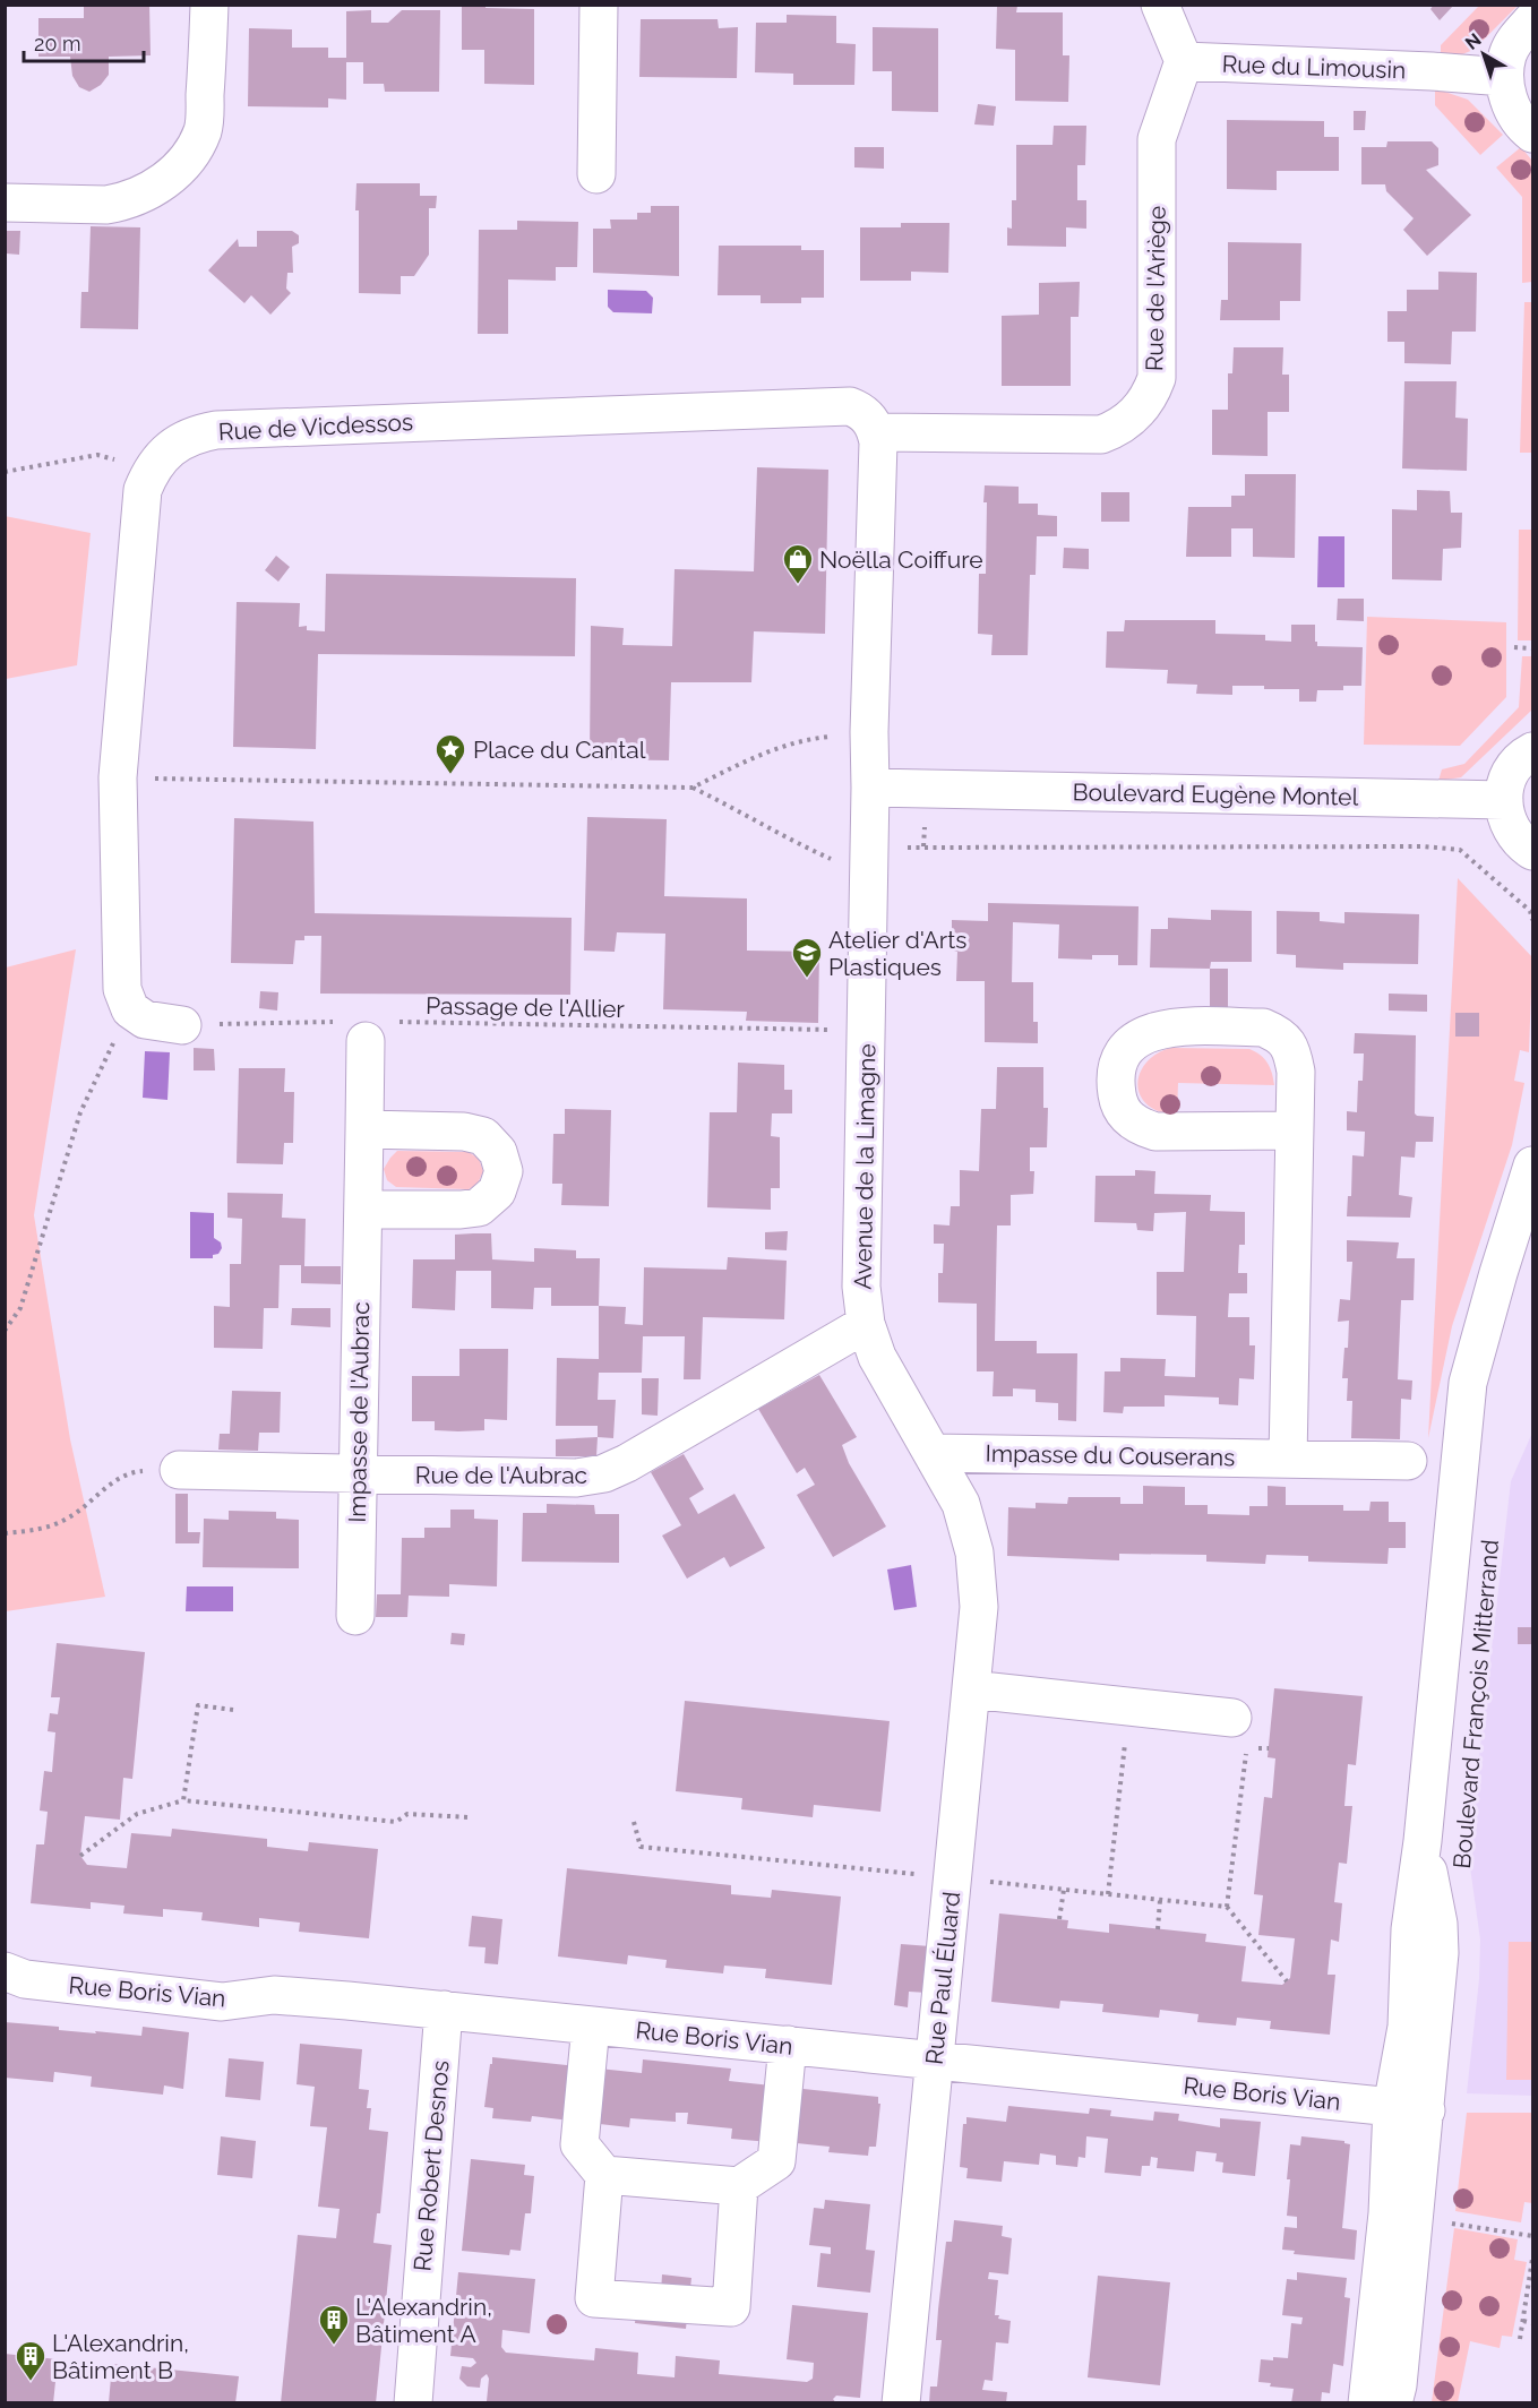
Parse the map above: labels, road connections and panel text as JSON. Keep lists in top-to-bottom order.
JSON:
{
  "streets": {
    "street": [
      "Rue du Limousin",
      "Rue de l'Ariège",
      "Rue de Vicdessos",
      "Boulevard Eugène Montel",
      "Avenue de la Limagne",
      "Impasse de l'Aubrac",
      "Impasse du Couserans",
      "Rue de l'Aubrac",
      "Boulevard François Mitterrand",
      "Rue Paul Éluard",
      "Rue Boris Vian",
      "Rue Robert Desnos"
    ],
    "path": ["Passage de l'Allier"]
  },
  "crossings": [
    ["Rue du Limousin", "Rue de l'Ariège"],
    ["Rue de l'Ariège", "Rue de Vicdessos"],
    ["Passage de l'Allier", "Avenue de la Limagne"],
    ["Passage de l'Allier", "Impasse de l'Aubrac"],
    ["Avenue de la Limagne", "Impasse du Couserans"],
    ["Avenue de la Limagne", "Rue de l'Aubrac"],
    ["Avenue de la Limagne", "Rue Paul Éluard"],
    ["Impasse de l'Aubrac", "Rue de l'Aubrac"],
    ["Boulevard François Mitterrand", "Rue Boris Vian"],
    ["Rue Paul Éluard", "Rue Boris Vian"],
    ["Rue Boris Vian", "Rue Robert Desnos"]
  ],
  "places": {
    "shop": ["Noëlla Coiffure"],
    "place": ["Place du Cantal"],
    "school or university": ["Atelier d'Arts Plastiques"],
    "building": ["L'Alexandrin, Bâtiment A", "L'Alexandrin, Bâtiment B"]
  },
  "scale_bar": "20 m",
  "north": "top left"
}
